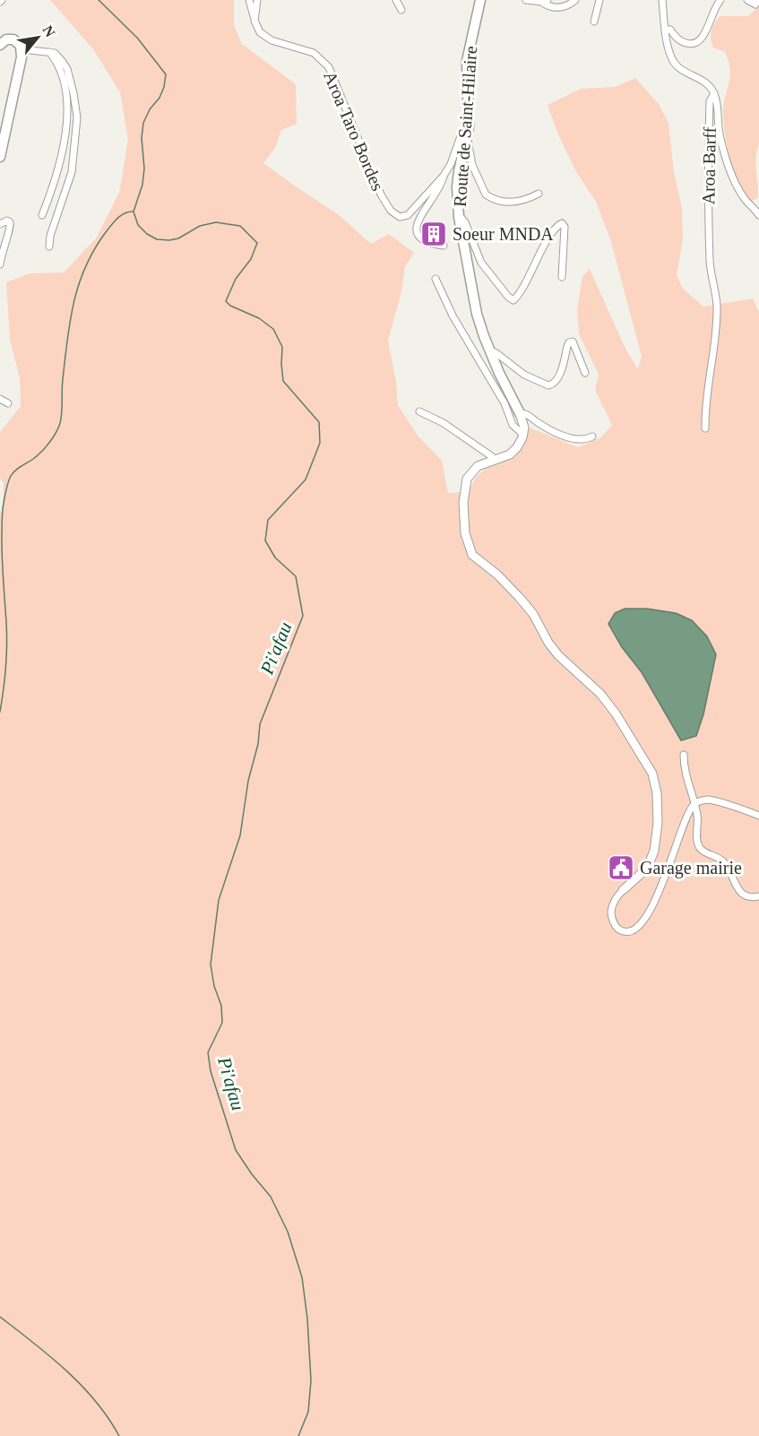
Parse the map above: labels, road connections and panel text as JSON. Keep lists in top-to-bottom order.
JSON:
{
  "streets": {
    "main road": ["Route de Saint-Hilaire"],
    "street": ["Aroa Taro Bordes", "Aroa Barff"]
  },
  "crossings": [
    ["Route de Saint-Hilaire", "Aroa Taro Bordes"]
  ],
  "water": ["Pi'afau"],
  "places": {
    "building": ["Soeur MNDA"],
    "public building": ["Garage mairie"]
  },
  "north": "top right"
}
